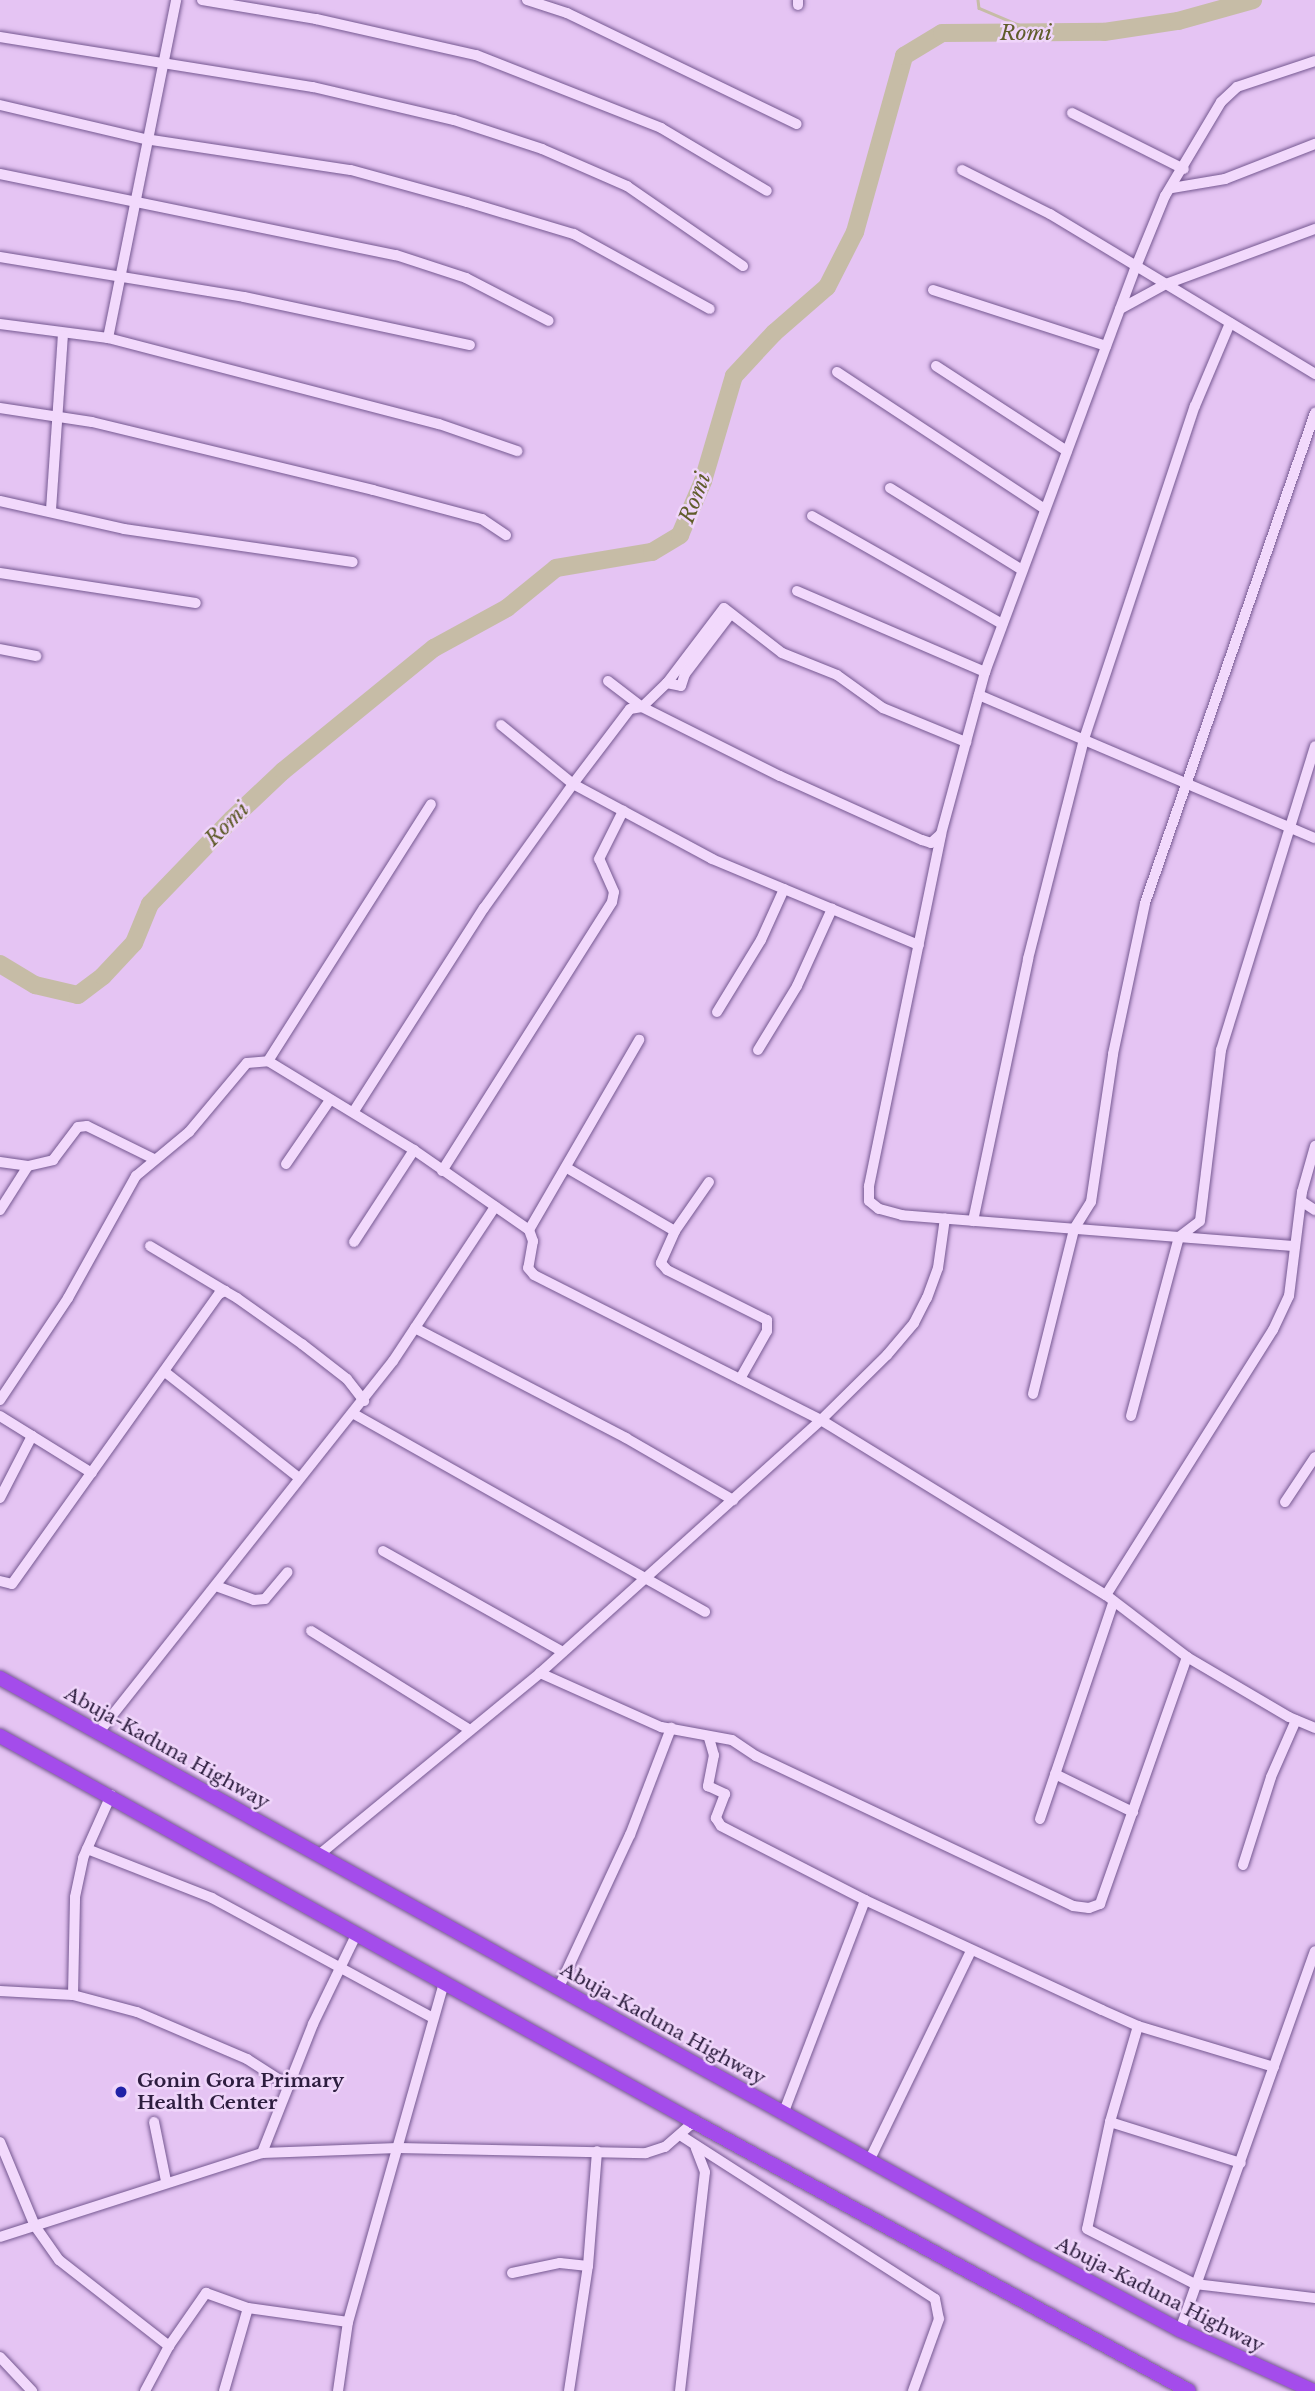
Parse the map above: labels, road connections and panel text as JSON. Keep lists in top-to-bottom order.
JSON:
{
  "streets": {
    "highway": ["Abuja-Kaduna Highway"]
  },
  "water": ["Romi"],
  "places": ["Gonin Gora Primary Health Center"]
}
